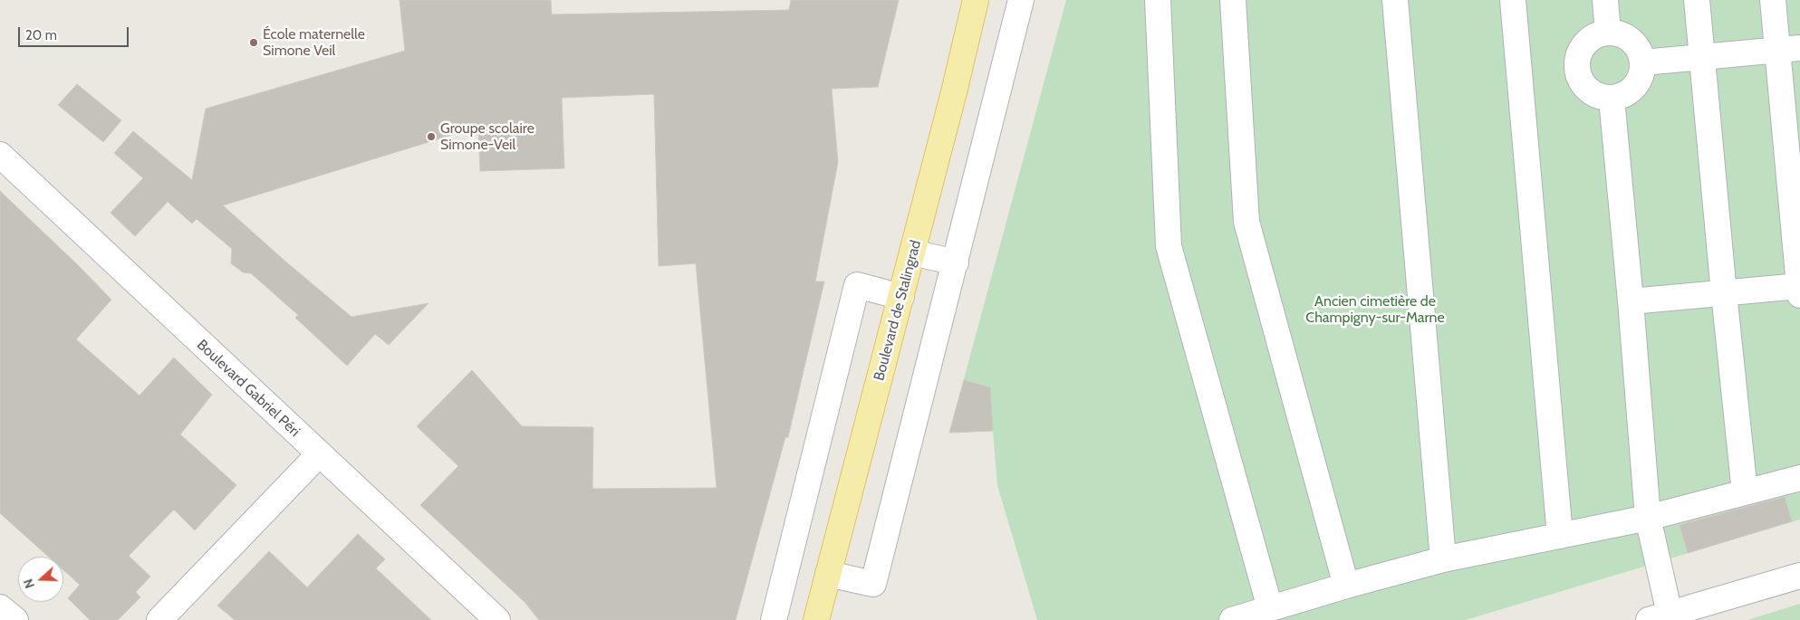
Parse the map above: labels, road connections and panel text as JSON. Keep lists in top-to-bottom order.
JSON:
{
  "streets": {
    "main road": ["Boulevard de Stalingrad"],
    "street": ["Boulevard Gabriel Péri"]
  },
  "parks": ["Ancien cimetière de Champigny-sur-Marne"],
  "places": ["École maternelle Simone Veil", "Groupe scolaire Simone-Veil"],
  "scale_bar": "20 m",
  "north": "left"
}
